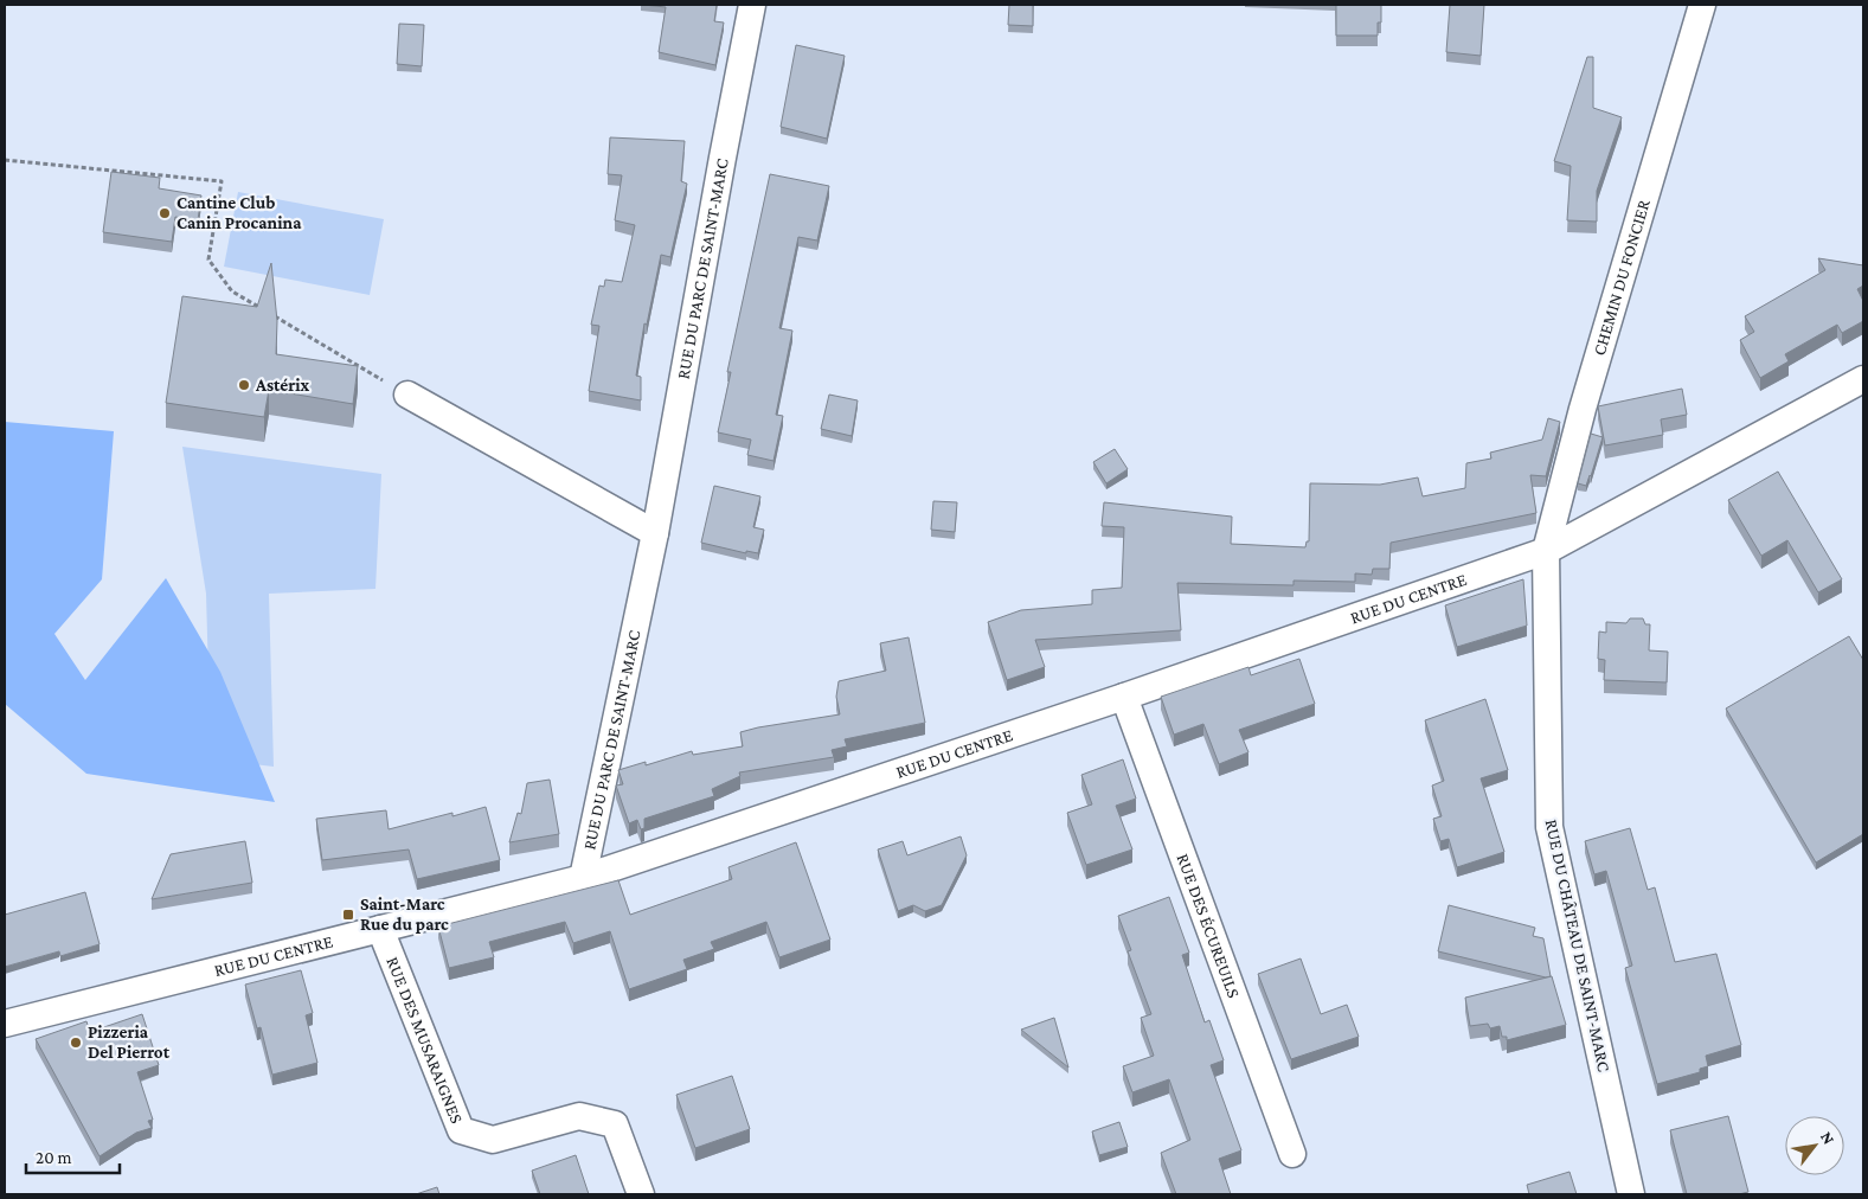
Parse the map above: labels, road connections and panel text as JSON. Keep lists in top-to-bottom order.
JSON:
{
  "streets": {
    "street": [
      "RUE DU PARC DE SAINT-MARC",
      "CHEMIN DU FONCIER",
      "RUE DU CENTRE",
      "RUE DES ÉCUREUILS",
      "RUE DU CHÂTEAU DE SAINT-MARC",
      "RUE DES MUSARAIGNES"
    ]
  },
  "crossings": [
    ["RUE DU PARC DE SAINT-MARC", "RUE DU CENTRE"],
    ["CHEMIN DU FONCIER", "RUE DU CENTRE"],
    ["CHEMIN DU FONCIER", "RUE DU CHÂTEAU DE SAINT-MARC"],
    ["RUE DU CENTRE", "RUE DES ÉCUREUILS"],
    ["RUE DU CENTRE", "RUE DU CHÂTEAU DE SAINT-MARC"],
    ["RUE DU CENTRE", "RUE DES MUSARAIGNES"]
  ],
  "places": {
    "other": ["Cantine Club Canin Procanina", "Astérix", "Pizzeria Del Pierrot"],
    "transit": ["Saint-Marc Rue du parc"]
  },
  "scale_bar": "20 m",
  "north": "top right"
}
